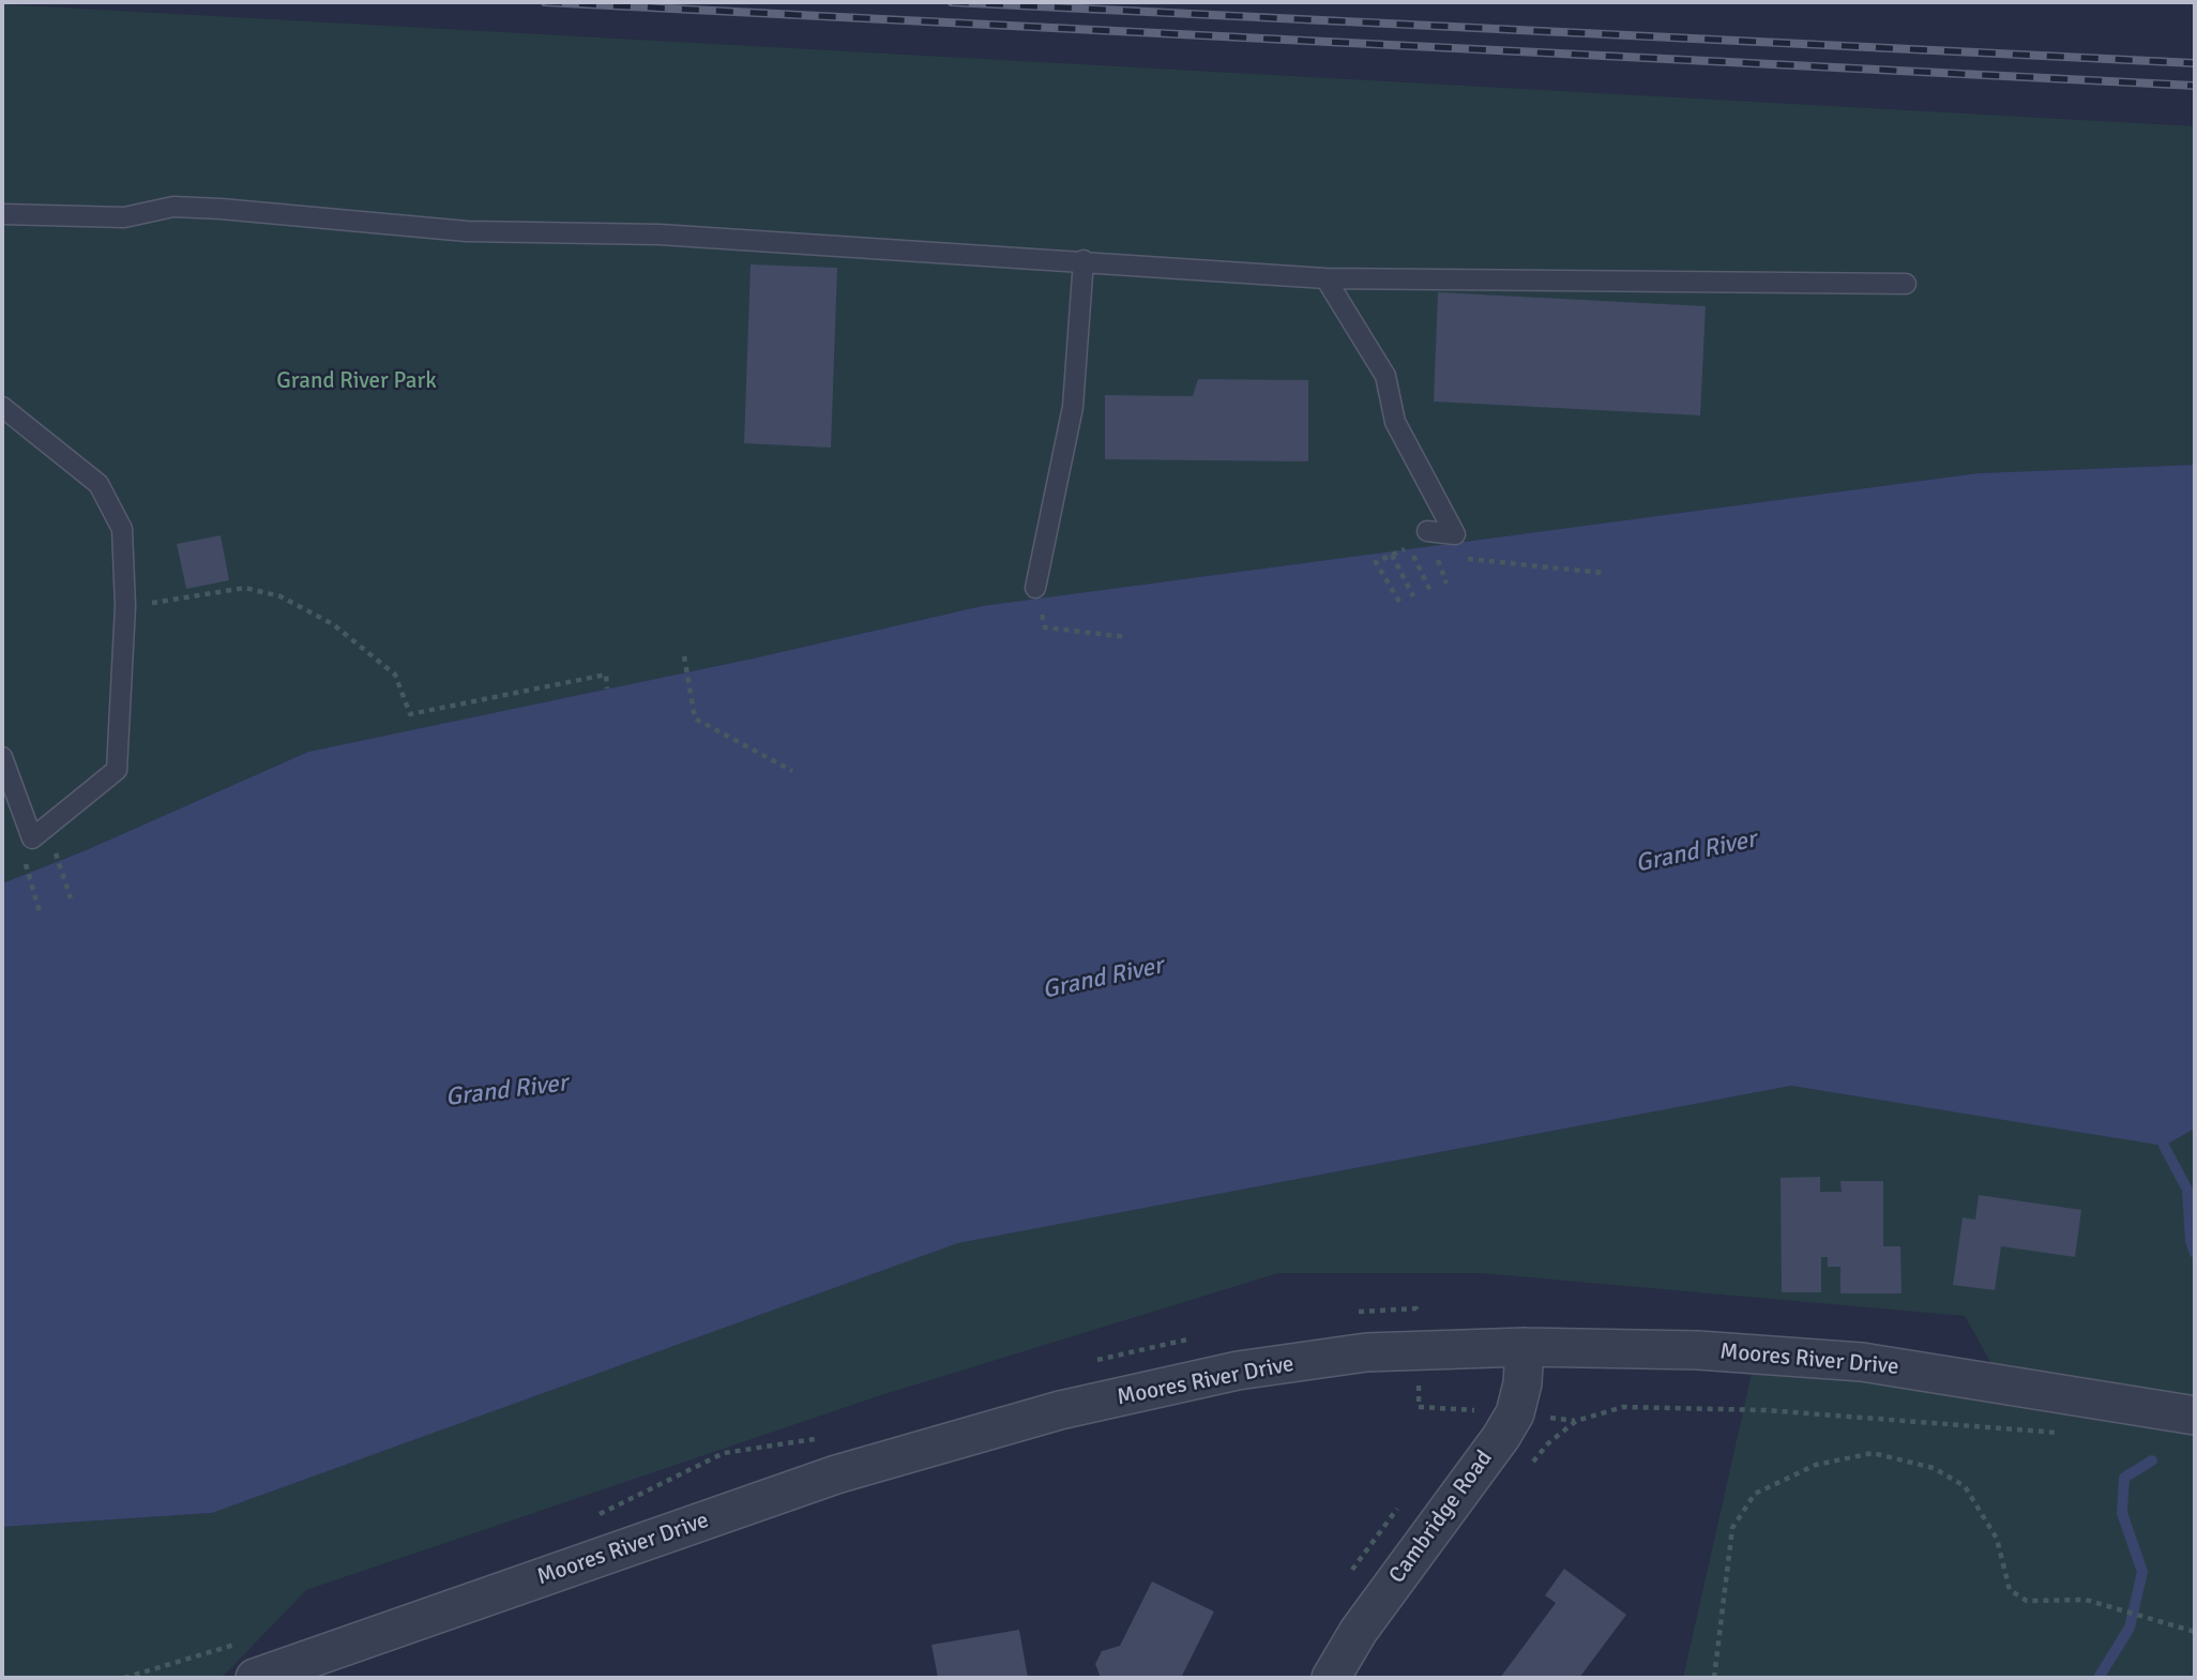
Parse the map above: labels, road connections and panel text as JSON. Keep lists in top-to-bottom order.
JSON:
{
  "streets": {
    "street": ["Moores River Drive", "Cambridge Road"]
  },
  "crossings": [
    ["Moores River Drive", "Cambridge Road"]
  ],
  "water": ["Grand River"],
  "parks": ["Grand River Park"]
}
